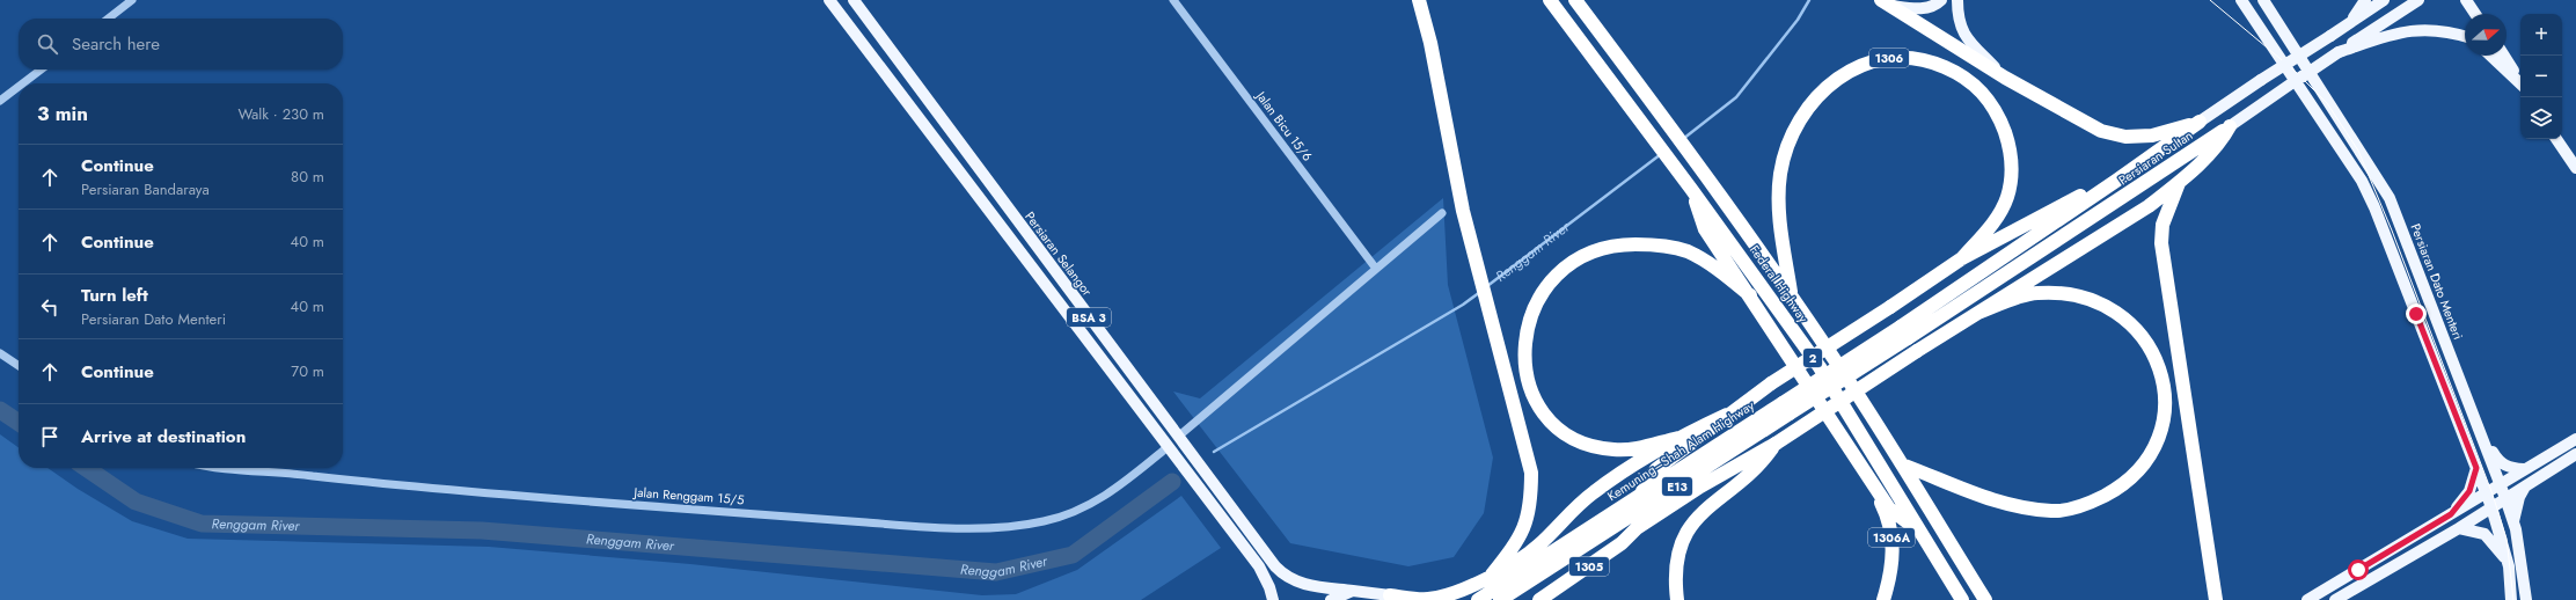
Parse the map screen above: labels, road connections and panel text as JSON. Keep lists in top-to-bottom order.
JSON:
{
  "streets": {
    "highway": [
      "1306",
      "Persiaran Sultan",
      "Federal Highway",
      "2",
      "Kemuning–Shah Alam Highway",
      "E13",
      "1306A",
      "1305"
    ],
    "main road": ["Persiaran Selangor", "Persiaran Dato Menteri", "BSA 3"],
    "street": ["Jalan Bicu 15/6", "Jalan Renggam 15/5"]
  },
  "crossings": [
    ["1306", "Federal Highway"],
    ["Persiaran Sultan", "Kemuning–Shah Alam Highway"],
    ["BSA 3", "Jalan Renggam 15/5"]
  ],
  "water": ["Renggam River"],
  "north": "right",
  "page": {
    "map_buttons": ["+", "−"],
    "search": "Search here",
    "heading": ["3 min", "Walk · 230 m"],
    "list": [
      ["Continue", "Persiaran Bandaraya", "80 m"],
      ["Continue", "40 m"],
      ["Turn left", "Persiaran Dato Menteri", "40 m"],
      ["Continue", "70 m"],
      "Arrive at destination"
    ]
  }
}
